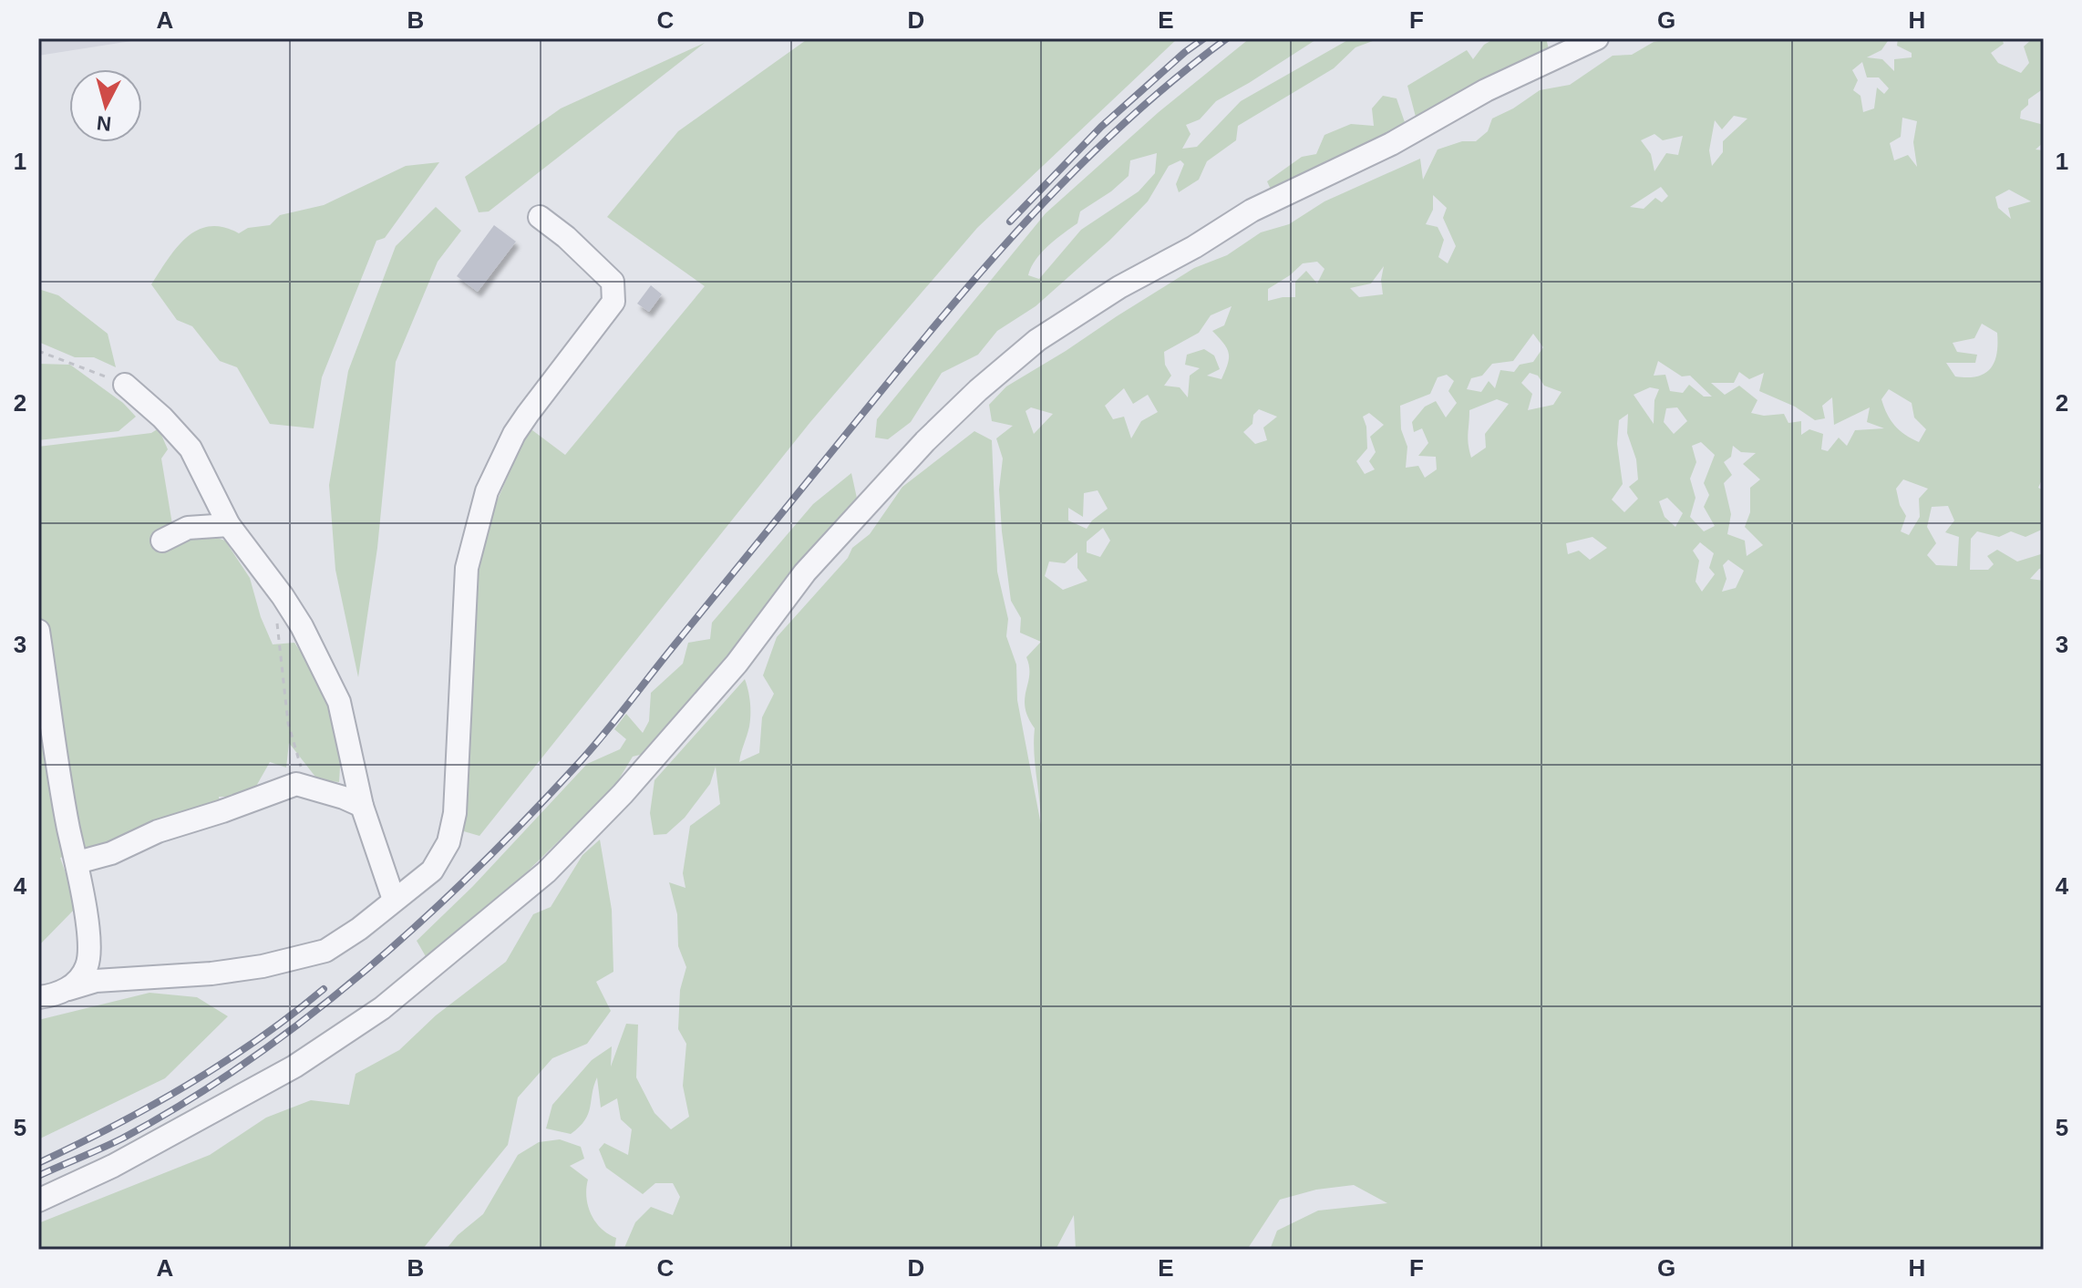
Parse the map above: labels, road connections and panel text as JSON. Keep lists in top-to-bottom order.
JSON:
{
  "north": "bottom",
  "grid": {
    "columns": [
      "A",
      "B",
      "C",
      "D",
      "E",
      "F",
      "G",
      "H"
    ],
    "rows": [
      "1",
      "2",
      "3",
      "4",
      "5"
    ]
  }
}
